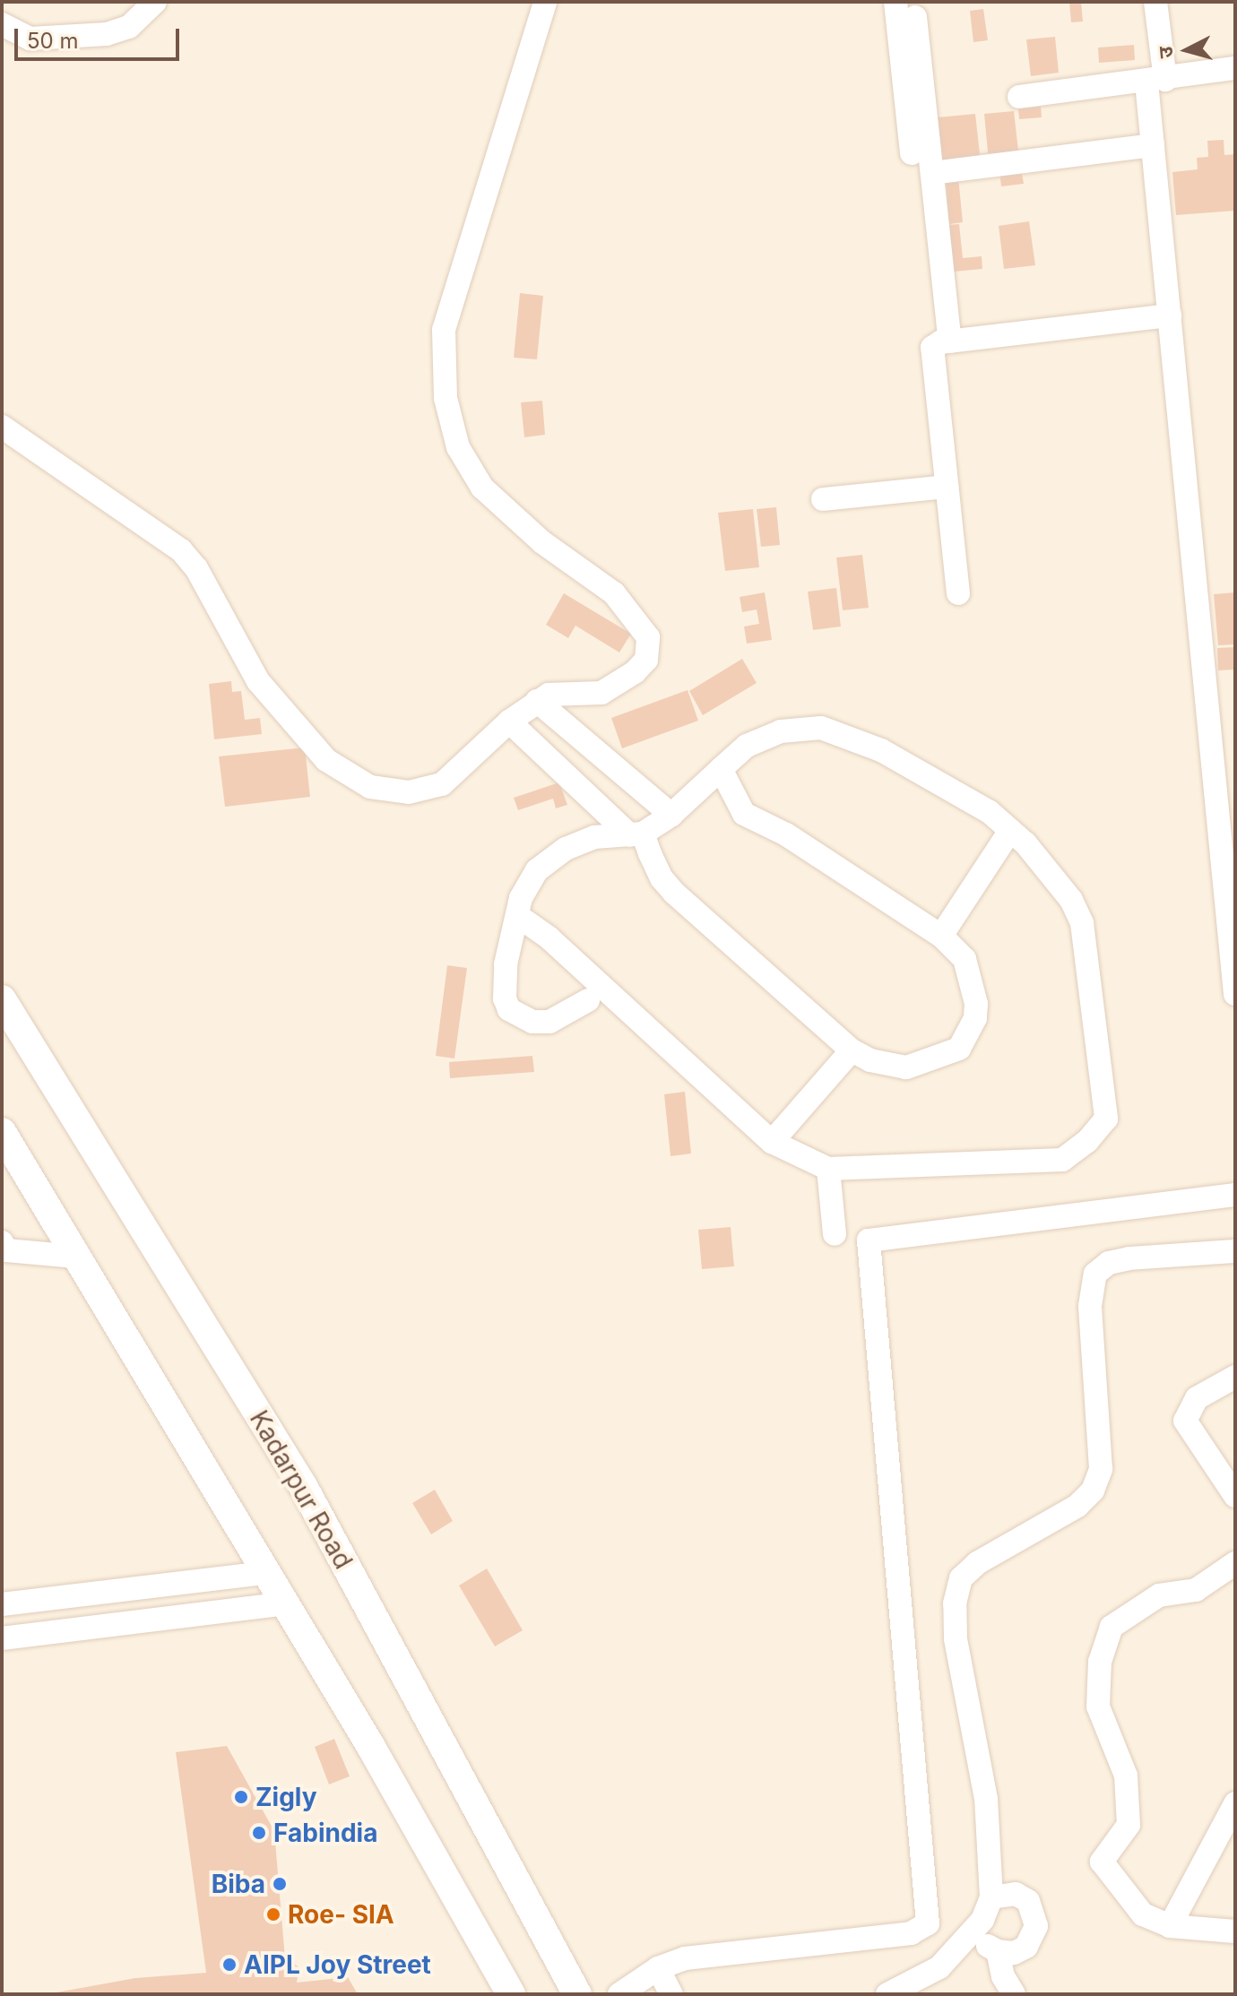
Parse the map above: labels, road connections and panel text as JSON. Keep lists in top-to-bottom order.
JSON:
{
  "streets": {
    "street": ["Kadarpur Road"]
  },
  "places": [
    "Zigly",
    "Fabindia",
    "Biba",
    "Roe- SIA",
    "AIPL Joy Street"
  ],
  "scale_bar": "50 m",
  "north": "left"
}
